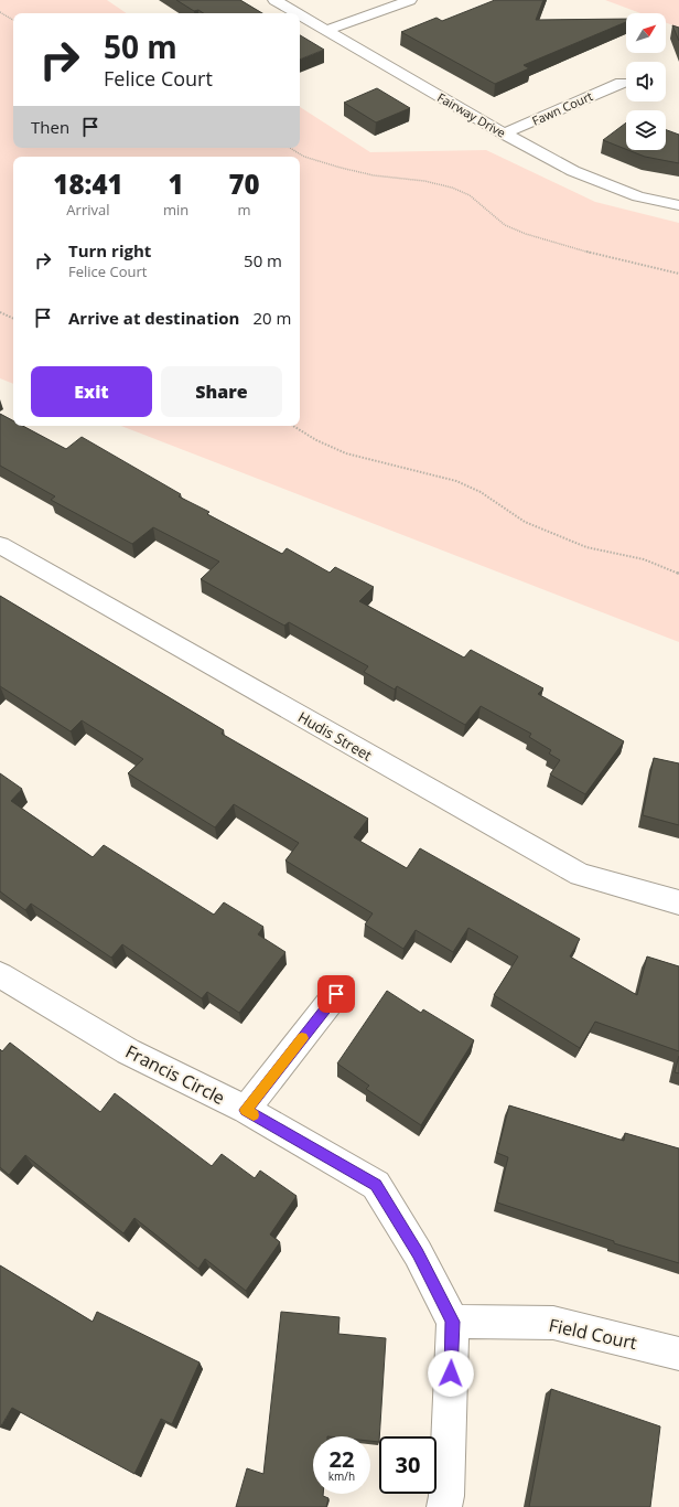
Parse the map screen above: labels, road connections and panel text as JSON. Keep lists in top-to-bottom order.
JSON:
{
  "streets": {
    "street": [
      "Fawn Court",
      "Fairway Drive",
      "Hudis Street",
      "Francis Circle",
      "Field Court"
    ]
  },
  "crossings": [
    ["Fawn Court", "Fairway Drive"],
    ["Francis Circle", "Field Court"]
  ],
  "north": "top right",
  "page": {
    "turn": ["50 m", "Felice Court"],
    "then": "Then",
    "eta": [
      "18:41",
      "Arrival",
      "1",
      "min",
      "70",
      "m"
    ],
    "list": [
      {
        "name": "Turn right",
        "note": "Felice Court",
        "value": "50 m"
      },
      {
        "name": "Arrive at destination",
        "value": "20 m"
      }
    ],
    "buttons": ["Exit", "Share"],
    "speed": "22 km/h",
    "limit": "30"
  }
}
